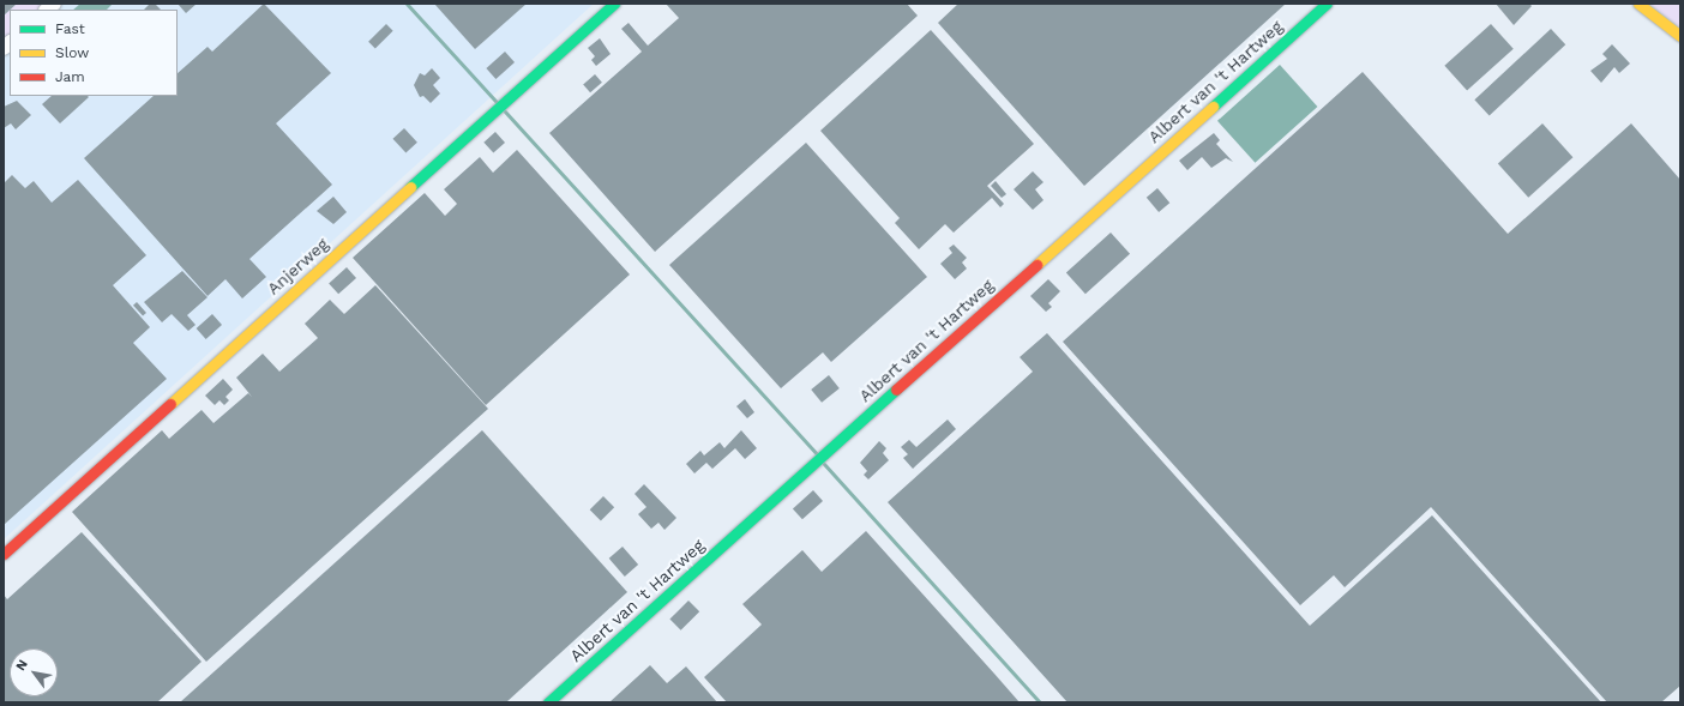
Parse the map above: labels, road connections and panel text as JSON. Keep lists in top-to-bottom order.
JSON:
{
  "streets": {
    "street": ["Albert van 't Hartweg", "Anjerweg"]
  },
  "legend": ["Fast", "Slow", "Jam"],
  "north": "top left"
}
